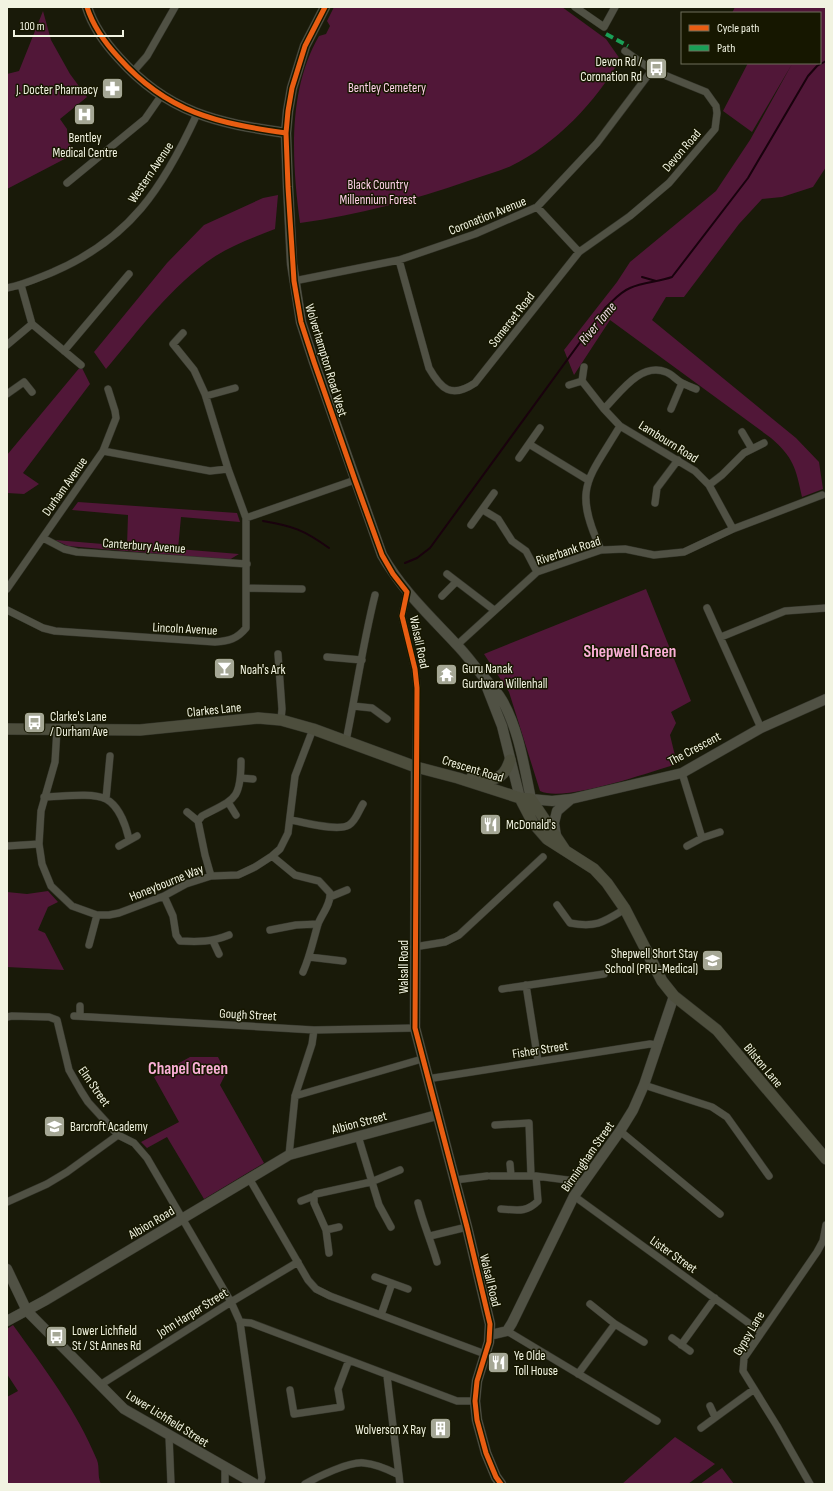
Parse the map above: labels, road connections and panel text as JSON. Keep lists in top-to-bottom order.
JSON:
{
  "streets": {
    "main road": ["Clarkes Lane", "Crescent Road", "Bilston Lane"],
    "street": [
      "Devon Road",
      "Western Avenue",
      "Coronation Avenue",
      "Somerset Road",
      "Wolverhampton Road West",
      "Lambourn Road",
      "Durham Avenue",
      "Canterbury Avenue",
      "Riverbank Road",
      "Lincoln Avenue",
      "Walsall Road",
      "The Crescent",
      "Honeybourne Way",
      "Gough Street",
      "Fisher Street",
      "Elm Street",
      "Albion Street",
      "Birmingham Street",
      "Albion Road",
      "Lister Street",
      "John Harper Street",
      "Gypsy Lane",
      "Lower Lichfield Street"
    ]
  },
  "crossings": [
    ["Devon Road", "Coronation Avenue"],
    ["Devon Road", "Somerset Road"],
    ["Coronation Avenue", "Somerset Road"],
    ["Coronation Avenue", "Wolverhampton Road West"],
    ["Wolverhampton Road West", "Riverbank Road"],
    ["Wolverhampton Road West", "Walsall Road"],
    ["Wolverhampton Road West", "The Crescent"],
    ["Wolverhampton Road West", "Crescent Road"],
    ["Lambourn Road", "Riverbank Road"],
    ["Durham Avenue", "Canterbury Avenue"],
    ["Canterbury Avenue", "Lincoln Avenue"],
    ["Walsall Road", "Clarkes Lane"],
    ["Walsall Road", "Crescent Road"],
    ["Walsall Road", "Gough Street"],
    ["Walsall Road", "Fisher Street"],
    ["Walsall Road", "Albion Street"],
    ["Clarkes Lane", "Crescent Road"],
    ["Clarkes Lane", "Honeybourne Way"],
    ["The Crescent", "Crescent Road"],
    ["Fisher Street", "Birmingham Street"],
    ["Bilston Lane", "Birmingham Street"],
    ["Elm Street", "Albion Road"],
    ["Elm Street", "John Harper Street"],
    ["Albion Street", "Albion Road"],
    ["Birmingham Street", "Lister Street"],
    ["Albion Road", "Lower Lichfield Street"],
    ["Lister Street", "Gypsy Lane"],
    ["John Harper Street", "Lower Lichfield Street"]
  ],
  "districts": ["Shepwell Green", "Chapel Green"],
  "water": ["River Tame"],
  "parks": ["Bentley Cemetery", "Black Country Millennium Forest"],
  "places": {
    "bus stop": ["Devon Rd / Coronation Rd", "Clarke's Lane / Durham Ave", "Lower Lichfield St / St Annes Rd"],
    "pharmacy": ["J. Docter Pharmacy"],
    "hospital": ["Bentley Medical Centre"],
    "bar": ["Noah's Ark"],
    "temple": ["Guru Nanak Gurdwara Willenhall"],
    "restaurant": ["McDonald's", "Ye Olde Toll House"],
    "school or university": ["Shepwell Short Stay School (PRU-Medical)", "Barcroft Academy"],
    "building": ["Wolverson X Ray"]
  },
  "legend": ["Cycle path", "Path"],
  "scale_bar": "100 m"
}
